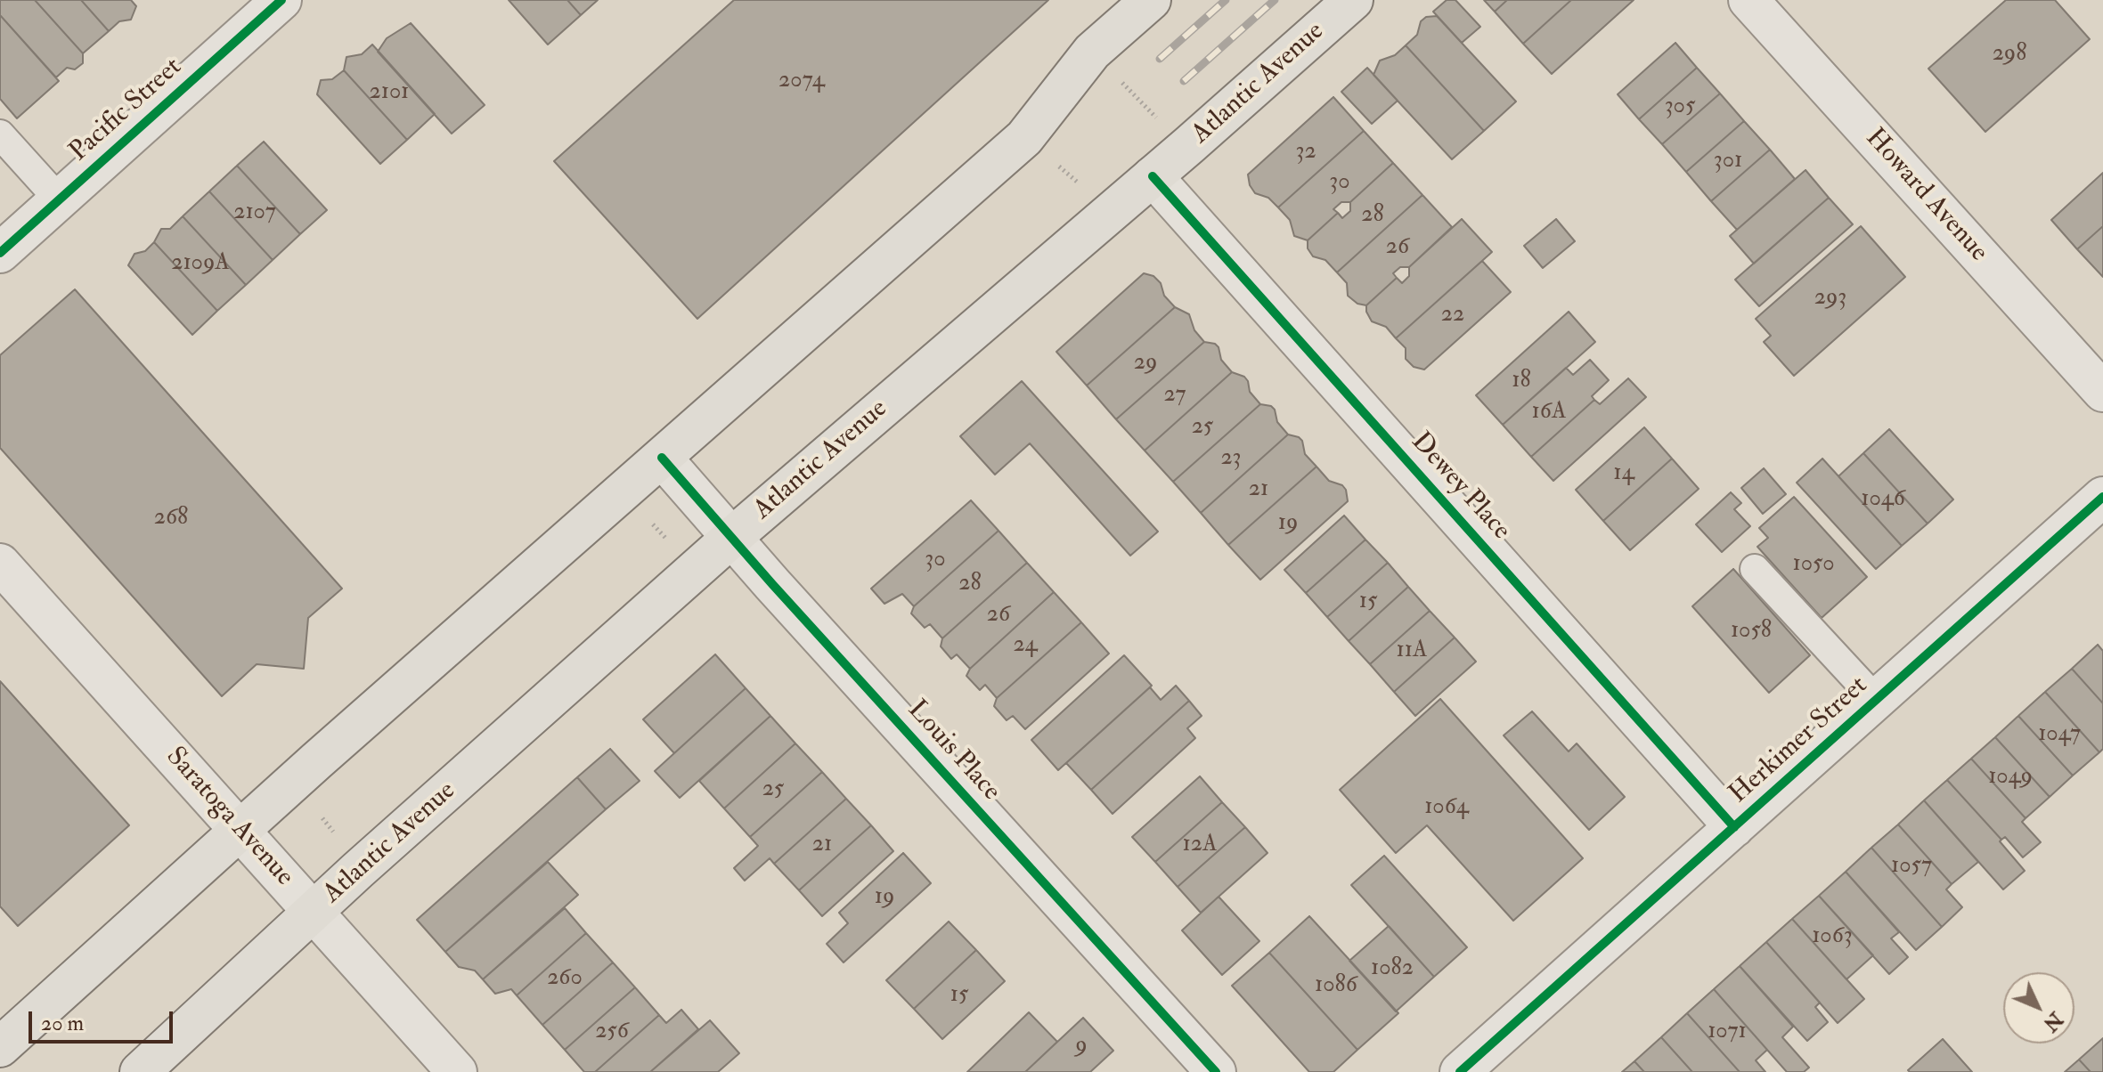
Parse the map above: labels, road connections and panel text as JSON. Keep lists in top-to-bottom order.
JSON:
{
  "streets": {
    "main road": ["Atlantic Avenue"],
    "street": [
      "Pacific Street",
      "Howard Avenue",
      "Dewey Place",
      "Herkimer Street",
      "Louis Place",
      "Saratoga Avenue"
    ]
  },
  "crossings": [
    ["Atlantic Avenue", "Dewey Place"],
    ["Atlantic Avenue", "Louis Place"],
    ["Atlantic Avenue", "Saratoga Avenue"],
    ["Dewey Place", "Herkimer Street"]
  ],
  "house_numbers": [
    "298",
    "2074",
    "2101",
    "305",
    "32",
    "301",
    "30",
    "2107",
    "28",
    "26",
    "2109A",
    "293",
    "22",
    "29",
    "18",
    "27",
    "16A",
    "25",
    "23",
    "14",
    "21",
    "1046",
    "268",
    "19",
    "30",
    "1050",
    "28",
    "15",
    "26",
    "1058",
    "24",
    "11A",
    "1047",
    "1049",
    "25",
    "1064",
    "21",
    "12A",
    "1057",
    "19",
    "1063",
    "1082",
    "260",
    "1086",
    "15",
    "256",
    "1071",
    "9"
  ],
  "scale_bar": "20 m",
  "north": "bottom right"
}
